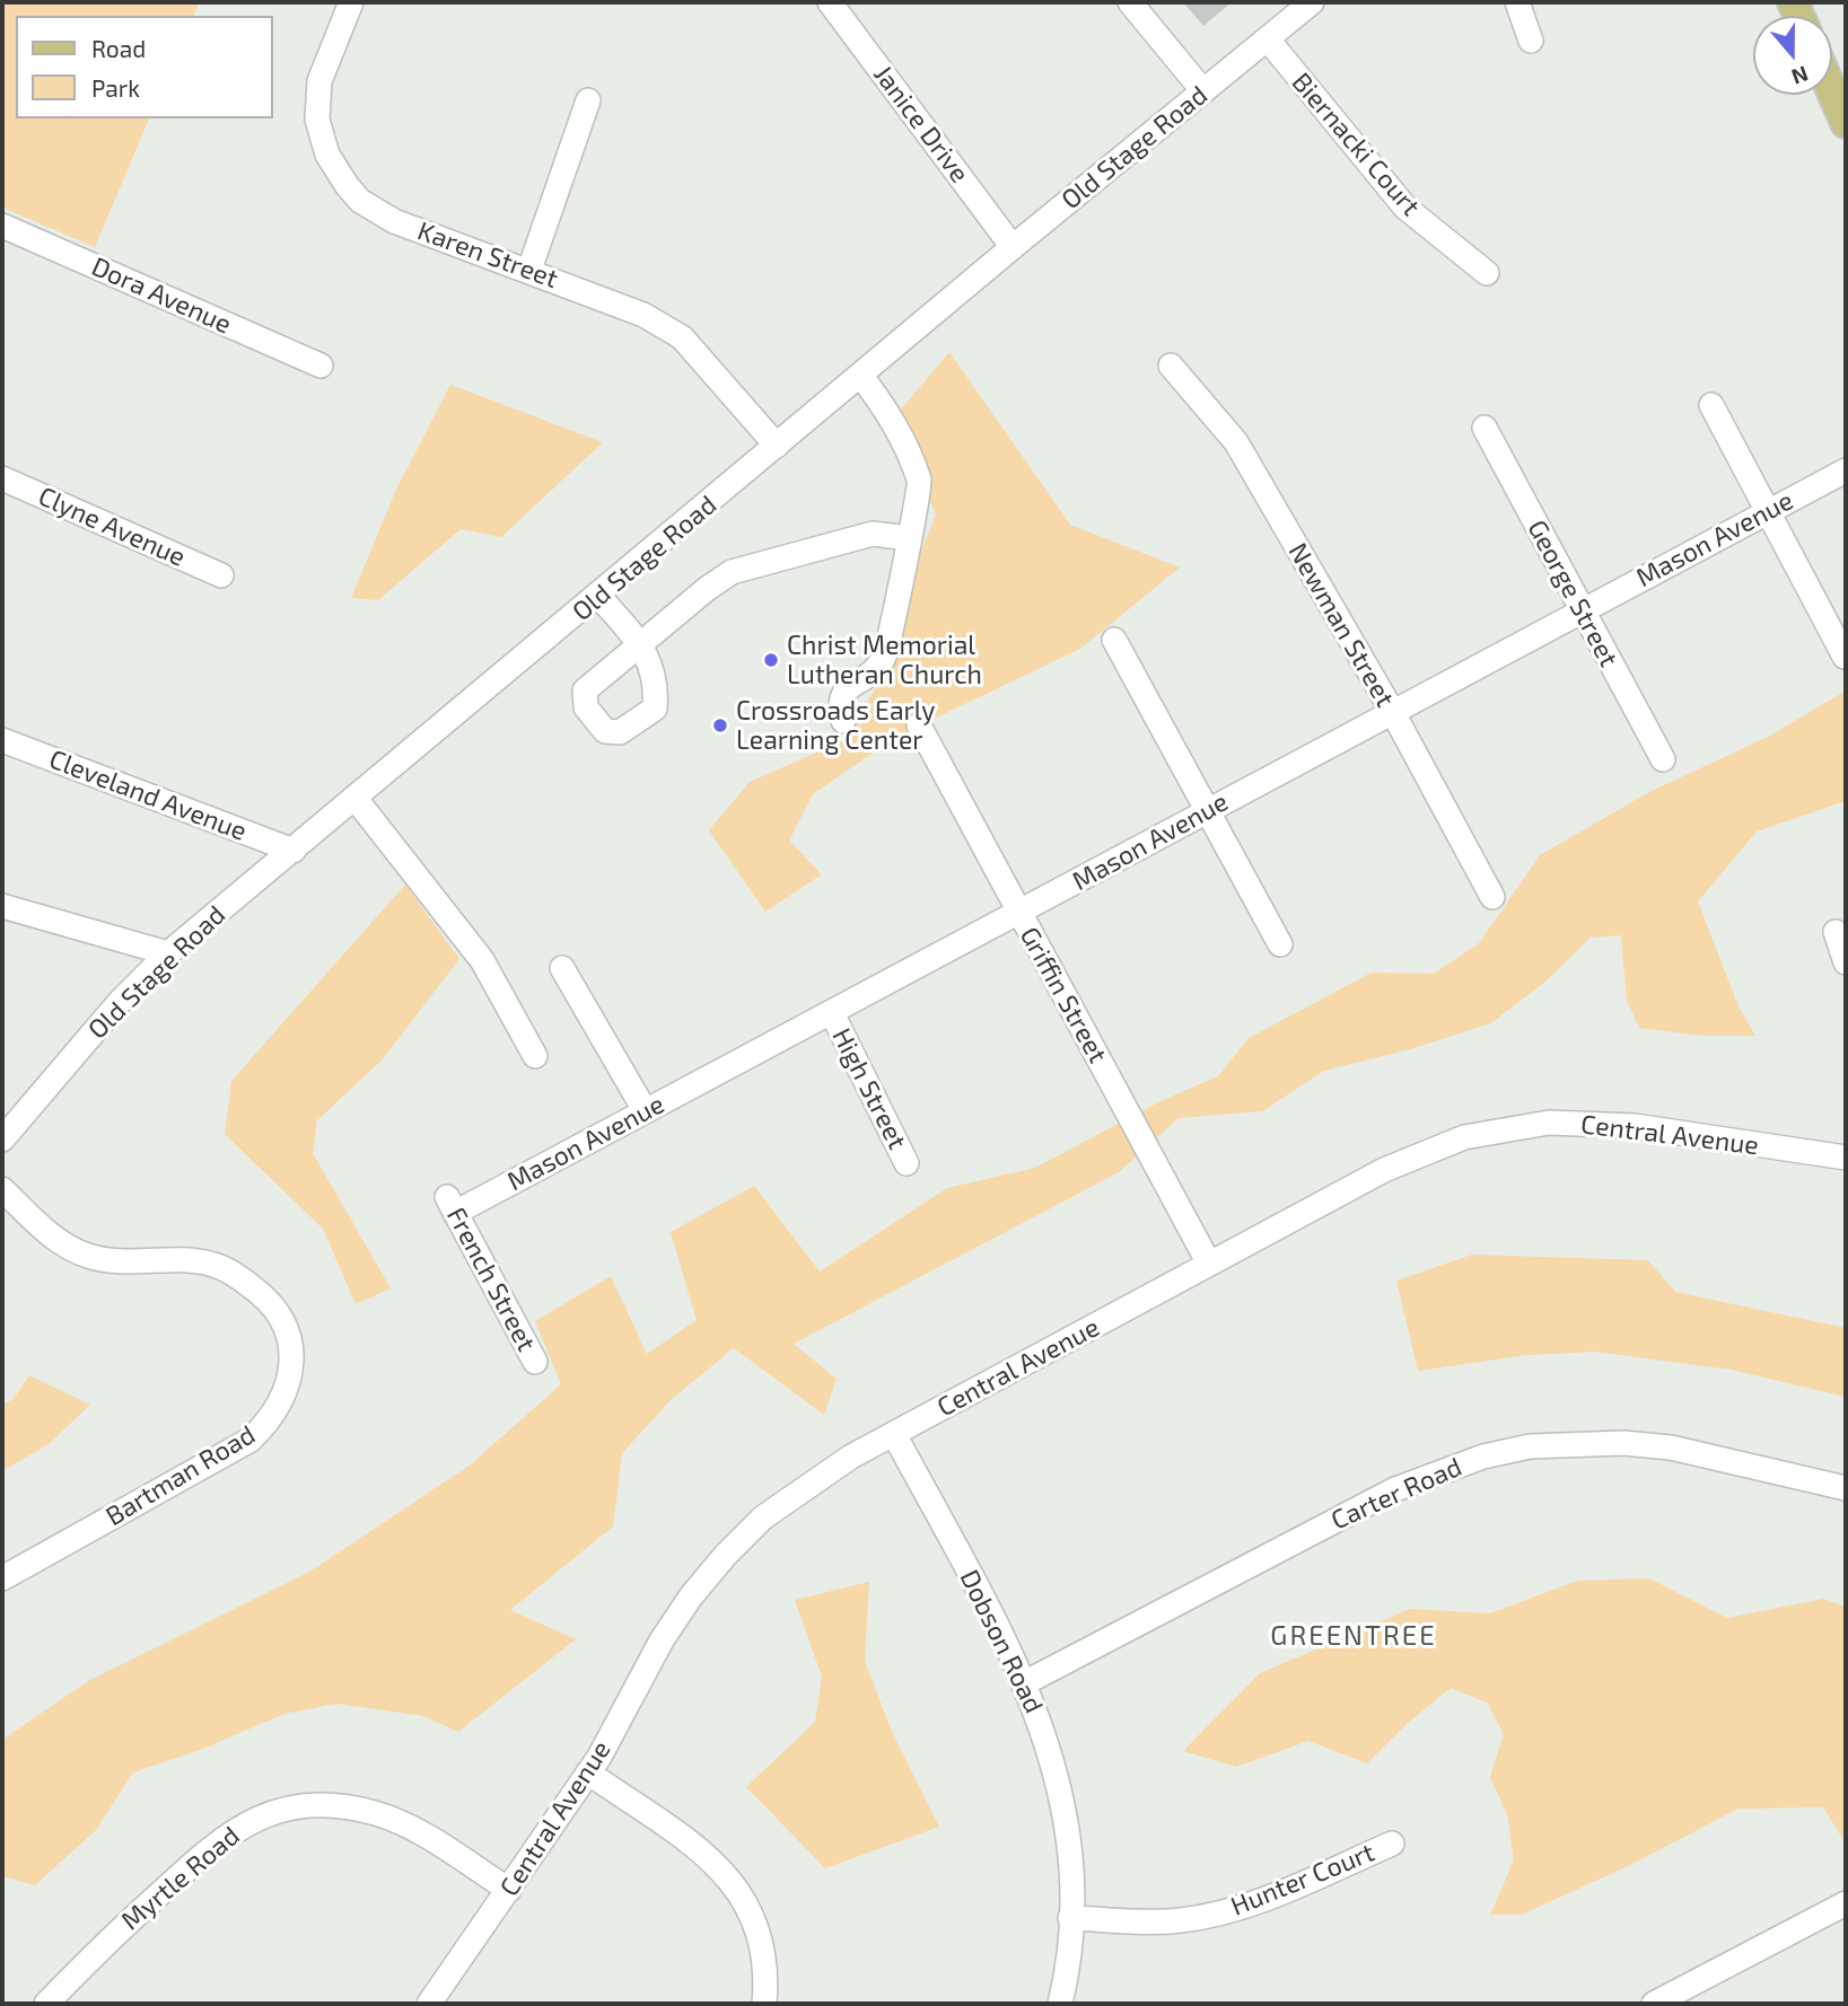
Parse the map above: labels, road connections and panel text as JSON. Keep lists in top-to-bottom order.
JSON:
{
  "streets": {
    "street": [
      "Janice Drive",
      "Biernacki Court",
      "Old Stage Road",
      "Karen Street",
      "Dora Avenue",
      "Clyne Avenue",
      "Mason Avenue",
      "George Street",
      "Newman Street",
      "Cleveland Avenue",
      "Griffin Street",
      "High Street",
      "Central Avenue",
      "French Street",
      "Bartman Road",
      "Carter Road",
      "Dobson Road",
      "Myrtle Road",
      "Hunter Court"
    ]
  },
  "crossings": [
    ["Janice Drive", "Old Stage Road"],
    ["Biernacki Court", "Old Stage Road"],
    ["Old Stage Road", "Karen Street"],
    ["Old Stage Road", "Cleveland Avenue"],
    ["Mason Avenue", "George Street"],
    ["Mason Avenue", "Newman Street"],
    ["Mason Avenue", "Griffin Street"],
    ["Mason Avenue", "High Street"],
    ["Mason Avenue", "French Street"],
    ["Griffin Street", "Central Avenue"],
    ["Central Avenue", "Dobson Road"],
    ["Central Avenue", "Myrtle Road"],
    ["Carter Road", "Dobson Road"],
    ["Dobson Road", "Hunter Court"]
  ],
  "districts": ["GREENTREE"],
  "places": ["Christ Memorial Lutheran Church", "Crossroads Early Learning Center"],
  "legend": ["Road", "Park"],
  "north": "bottom"
}
